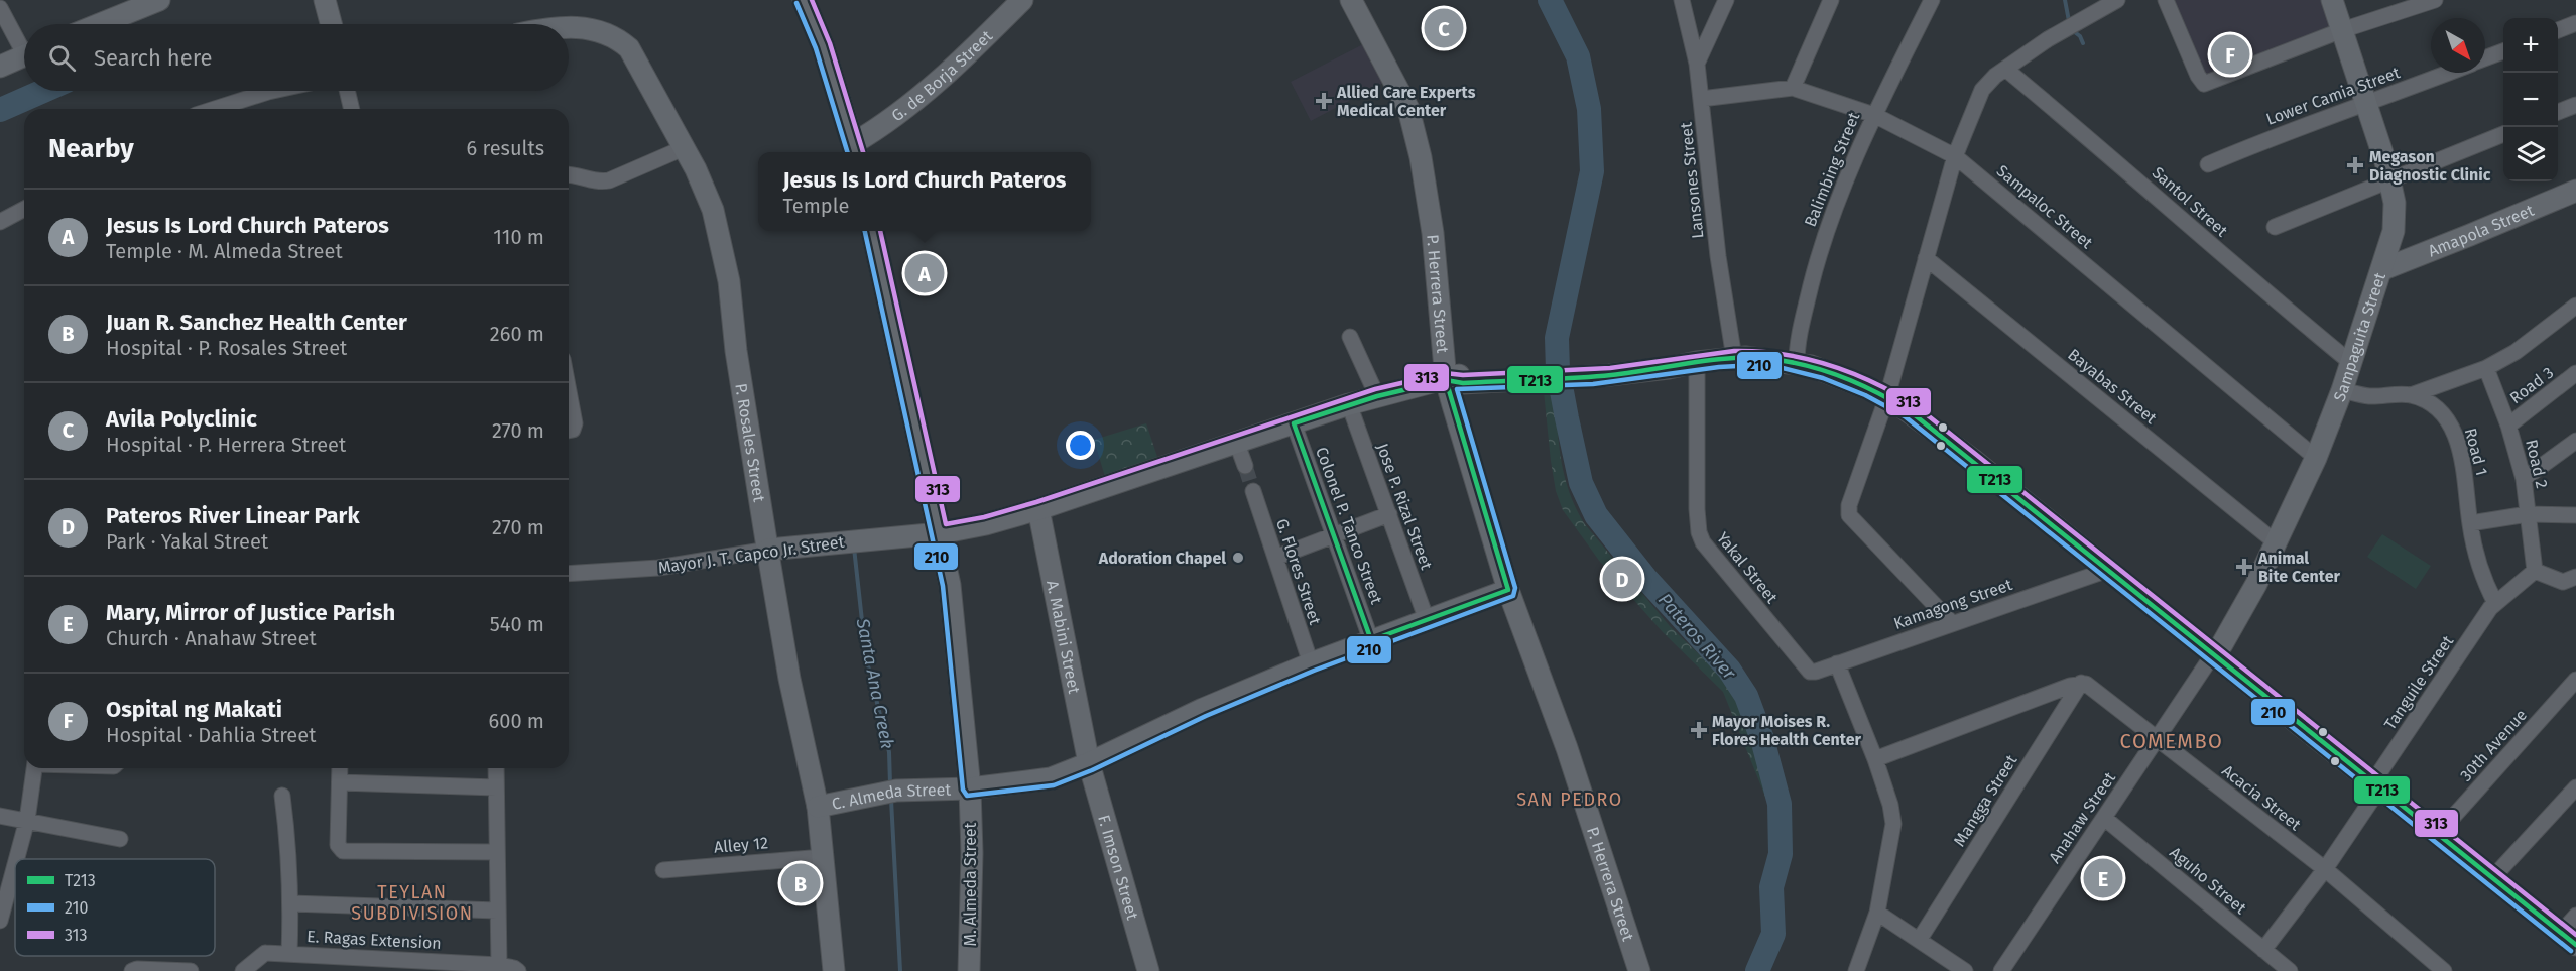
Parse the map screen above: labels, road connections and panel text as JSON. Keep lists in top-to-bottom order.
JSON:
{
  "streets": {
    "street": [
      "G. de Borja Street",
      "Lower Camia Street",
      "Balimbing Street",
      "Lansones Street",
      "Santol Street",
      "Sampaloc Street",
      "Amapola Street",
      "P. Herrera Street",
      "Sampaguita Street",
      "Road 3",
      "Bayabas Street",
      "P. Rosales Street",
      "Road 1",
      "Road 2",
      "Jose P. Rizal Street",
      "Colonel P. Tanco Street",
      "Mayor J. T. Capco Jr. Street",
      "Yakal Street",
      "G. Flores Street",
      "Kamagong Street",
      "A. Mabini Street",
      "Tanguile Street",
      "30th Avenue",
      "C. Almeda Street",
      "Acacia Street",
      "Mangga Street",
      "Anahaw Street",
      "Alley 12",
      "F. Imson Street",
      "Aguho Street",
      "M. Almeda Street",
      "E. Ragas Extension"
    ]
  },
  "crossings": [
    ["Lower Camia Street", "Sampaguita Street"],
    ["Balimbing Street", "Sampaloc Street"],
    ["Balimbing Street", "Mayor J. T. Capco Jr. Street"],
    ["Lansones Street", "Sampaloc Street"],
    ["Lansones Street", "Mayor J. T. Capco Jr. Street"],
    ["Santol Street", "Sampaguita Street"],
    ["Sampaloc Street", "Sampaguita Street"],
    ["Amapola Street", "Sampaguita Street"],
    ["P. Herrera Street", "Mayor J. T. Capco Jr. Street"],
    ["P. Herrera Street", "C. Almeda Street"],
    ["Sampaguita Street", "Bayabas Street"],
    ["Sampaguita Street", "Mayor J. T. Capco Jr. Street"],
    ["Sampaguita Street", "Anahaw Street"],
    ["Road 3", "Road 2"],
    ["P. Rosales Street", "Mayor J. T. Capco Jr. Street"],
    ["P. Rosales Street", "C. Almeda Street"],
    ["P. Rosales Street", "Alley 12"],
    ["Road 1", "Tanguile Street"],
    ["Road 2", "Tanguile Street"],
    ["Jose P. Rizal Street", "Mayor J. T. Capco Jr. Street"],
    ["Jose P. Rizal Street", "C. Almeda Street"],
    ["Colonel P. Tanco Street", "Mayor J. T. Capco Jr. Street"],
    ["Colonel P. Tanco Street", "C. Almeda Street"],
    ["Mayor J. T. Capco Jr. Street", "Yakal Street"],
    ["Mayor J. T. Capco Jr. Street", "Kamagong Street"],
    ["Mayor J. T. Capco Jr. Street", "A. Mabini Street"],
    ["Mayor J. T. Capco Jr. Street", "Tanguile Street"],
    ["Mayor J. T. Capco Jr. Street", "30th Avenue"],
    ["Mayor J. T. Capco Jr. Street", "Anahaw Street"],
    ["Mayor J. T. Capco Jr. Street", "M. Almeda Street"],
    ["Yakal Street", "Kamagong Street"],
    ["G. Flores Street", "C. Almeda Street"],
    ["A. Mabini Street", "C. Almeda Street"],
    ["A. Mabini Street", "F. Imson Street"],
    ["Tanguile Street", "Acacia Street"],
    ["Tanguile Street", "Aguho Street"],
    ["C. Almeda Street", "F. Imson Street"],
    ["C. Almeda Street", "M. Almeda Street"],
    ["Acacia Street", "Mangga Street"],
    ["Acacia Street", "Anahaw Street"],
    ["Anahaw Street", "Aguho Street"]
  ],
  "districts": ["COMEMBO", "SAN PEDRO", "TEYLAN SUBDIVISION"],
  "water": ["Pateros River", "Santa Ana Creek"],
  "places": {
    "health": [
      "Allied Care Experts Medical Center",
      "Megason Diagnostic Clinic",
      "Animal Bite Center",
      "Mayor Moises R. Flores Health Center"
    ],
    "other": ["Adoration Chapel"]
  },
  "lines": ["transit line 313", "transit line 210", "transit line T213"],
  "legend": ["T213", "210", "313"],
  "north": "bottom right",
  "page": {
    "pins": [
      "C",
      "F",
      "A",
      "D",
      "E",
      "B"
    ],
    "map_buttons": ["+", "−"],
    "search": "Search here",
    "heading": ["Nearby", "6 results"],
    "popup": ["Jesus Is Lord Church Pateros", "Temple"],
    "list": [
      {
        "mark": "A",
        "name": "Jesus Is Lord Church Pateros",
        "note": "Temple · M. Almeda Street",
        "value": "110 m"
      },
      {
        "mark": "B",
        "name": "Juan R. Sanchez Health Center",
        "note": "Hospital · P. Rosales Street",
        "value": "260 m"
      },
      {
        "mark": "C",
        "name": "Avila Polyclinic",
        "note": "Hospital · P. Herrera Street",
        "value": "270 m"
      },
      {
        "mark": "D",
        "name": "Pateros River Linear Park",
        "note": "Park · Yakal Street",
        "value": "270 m"
      },
      {
        "mark": "E",
        "name": "Mary, Mirror of Justice Parish",
        "note": "Church · Anahaw Street",
        "value": "540 m"
      },
      {
        "mark": "F",
        "name": "Ospital ng Makati",
        "note": "Hospital · Dahlia Street",
        "value": "600 m"
      }
    ]
  }
}
